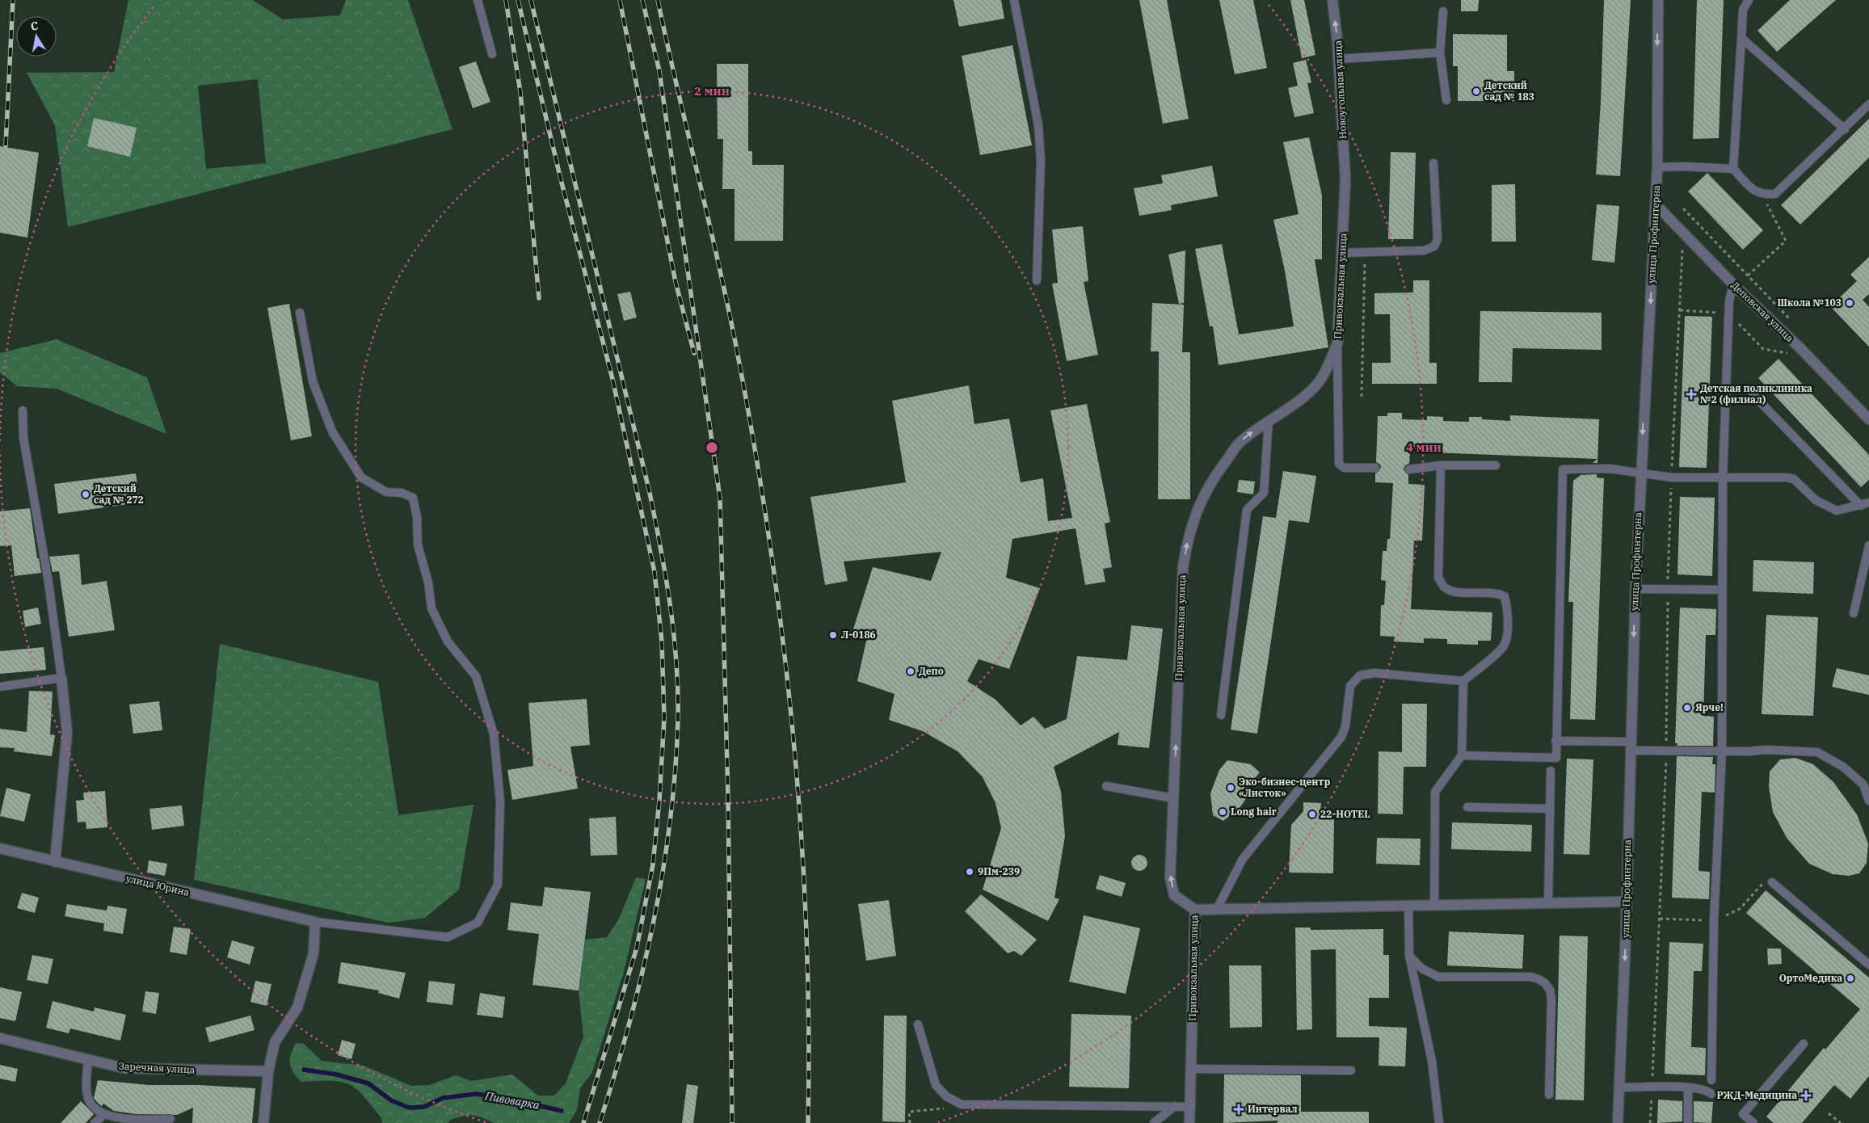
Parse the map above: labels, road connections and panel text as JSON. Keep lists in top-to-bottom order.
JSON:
{
  "streets": {
    "street": [
      "Новоугольная улица",
      "улица Профинтерна",
      "Привокзальная улица",
      "Деповская улица",
      "улица Юрина",
      "Заречная улица"
    ]
  },
  "crossings": [
    ["Новоугольная улица", "Привокзальная улица"],
    ["улица Профинтерна", "Деповская улица"]
  ],
  "one_way": ["улица Профинтерна", "Привокзальная улица"],
  "water": ["Пивоварка"],
  "places": {
    "other": [
      "Детский сад № 183",
      "Школа №103",
      "Детский сад № 272",
      "Л-0186",
      "Депо",
      "Ярче!",
      "Эко-бизнес-центр «Листок»",
      "Long hair",
      "22-HOTEL",
      "9Пм-239",
      "ОртоМедика"
    ],
    "health": ["Детская поликлиника №2 (филиал)", "РЖД-Медицина", "Интервал"]
  },
  "north": "top",
  "rings": ["2 мин", "4 мин"]
}
